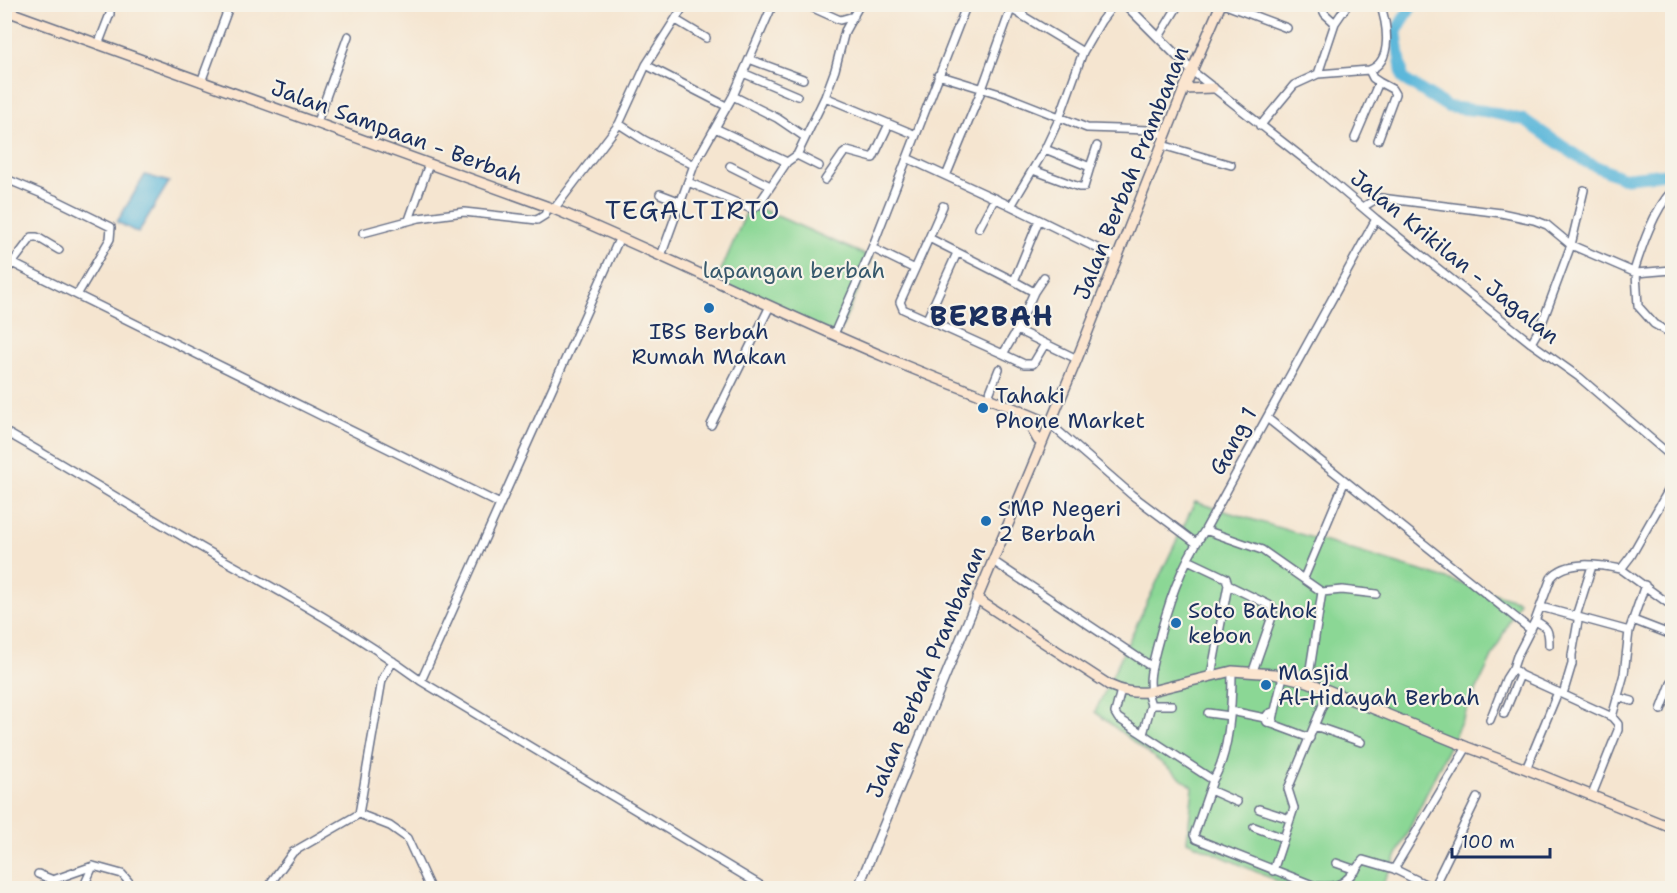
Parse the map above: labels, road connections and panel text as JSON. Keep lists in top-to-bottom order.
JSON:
{
  "streets": {
    "main road": ["Jalan Sampaan - Berbah", "Jalan Berbah Prambanan"],
    "street": ["Jalan Krikilan - Jagalan", "Gang 1"]
  },
  "crossings": [
    ["Jalan Sampaan - Berbah", "Jalan Berbah Prambanan"],
    ["Jalan Berbah Prambanan", "Jalan Krikilan - Jagalan"],
    ["Jalan Krikilan - Jagalan", "Gang 1"]
  ],
  "districts": ["TEGALTIRTO", "BERBAH"],
  "parks": ["lapangan berbah"],
  "places": [
    "IBS Berbah Rumah Makan",
    "Tahaki Phone Market",
    "SMP Negeri 2 Berbah",
    "Soto Bathok kebon",
    "Masjid Al-Hidayah Berbah"
  ],
  "scale_bar": "100 m"
}
